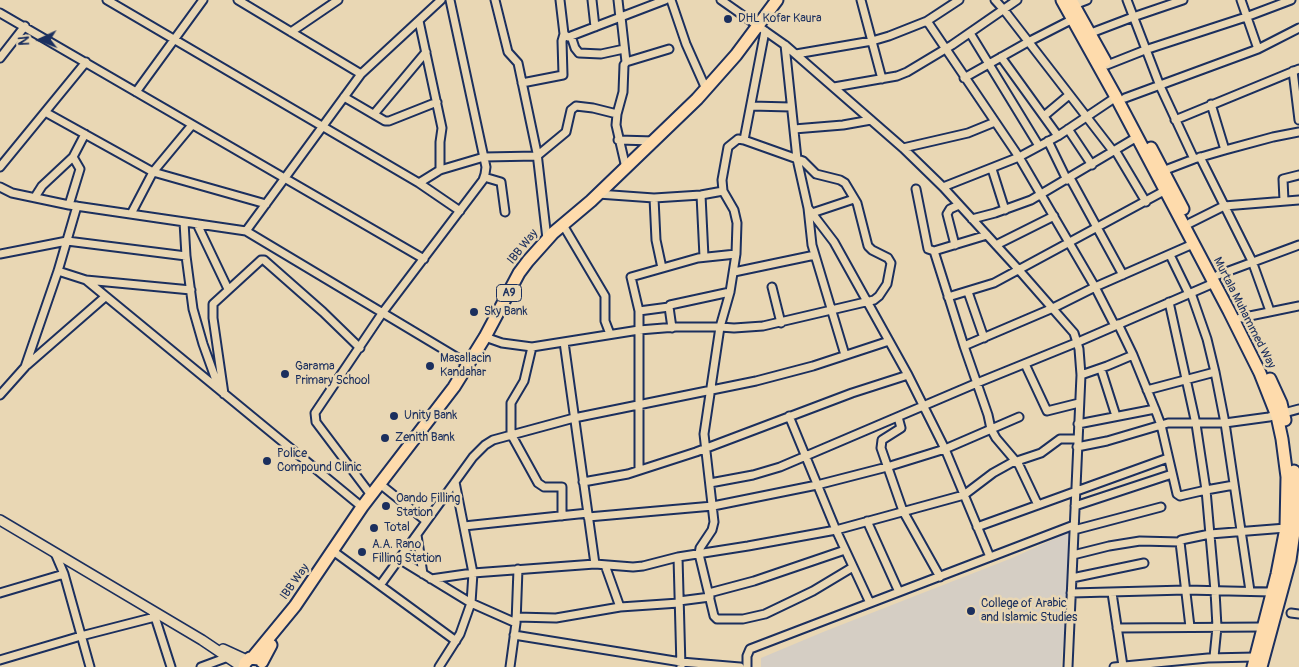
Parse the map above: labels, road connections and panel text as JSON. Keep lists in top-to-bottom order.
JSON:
{
  "streets": {
    "main road": ["IBB Way", "A9", "Murtala Muhammed Way"]
  },
  "places": [
    "DHL Kofar Kaura",
    "Sky Bank",
    "Masallacin Kandahar",
    "Garama Primary School",
    "Unity Bank",
    "Zenith Bank",
    "Police Compound Clinic",
    "Oando Filling Station",
    "Total",
    "A.A. Rano Filling Station",
    "College of Arabic and Islamic Studies"
  ],
  "north": "left"
}
